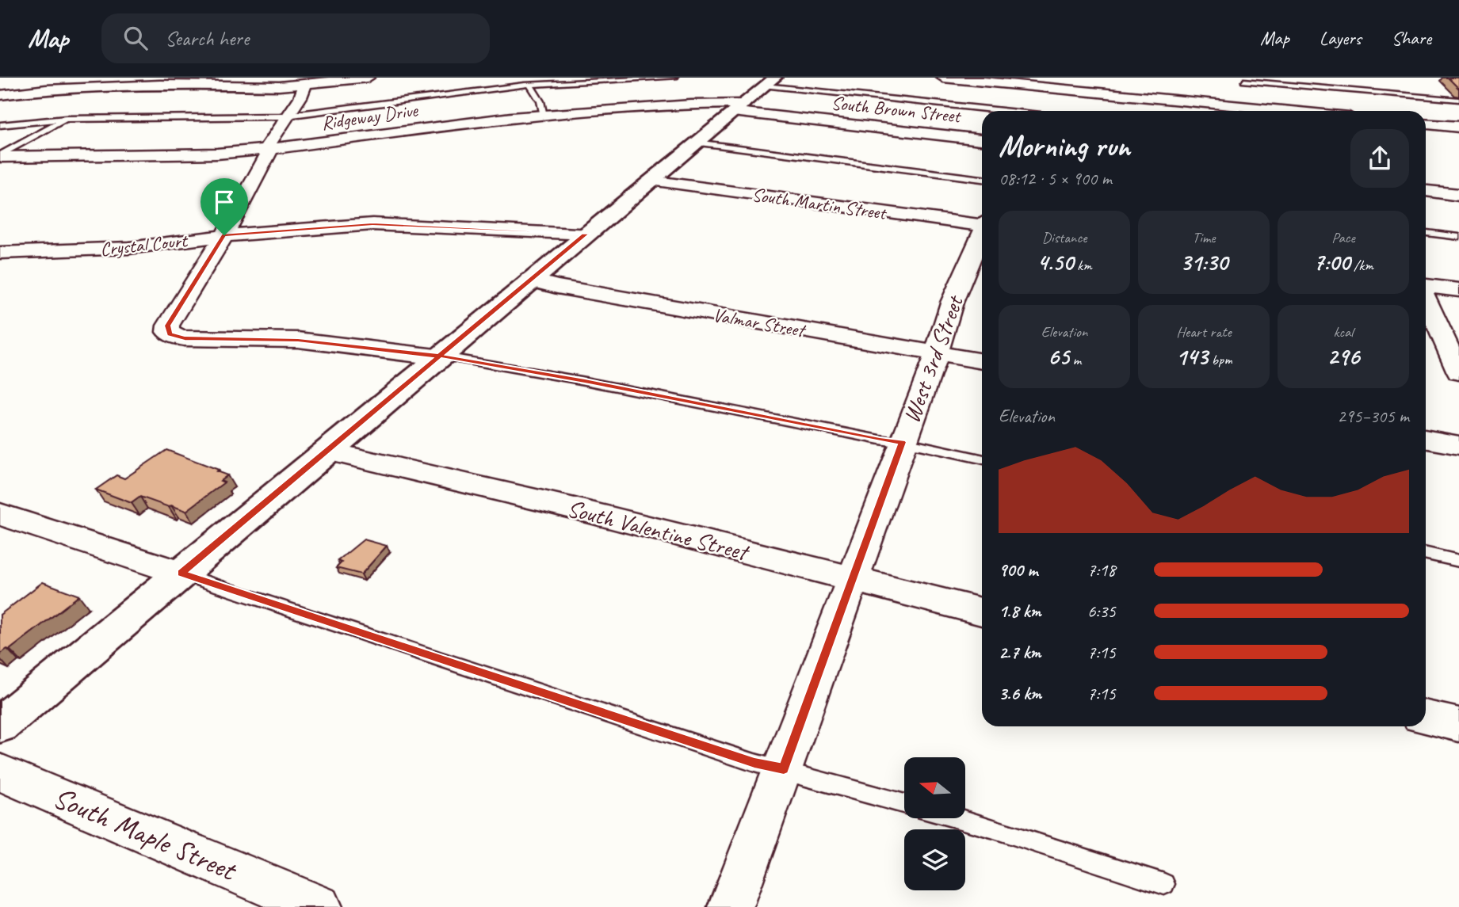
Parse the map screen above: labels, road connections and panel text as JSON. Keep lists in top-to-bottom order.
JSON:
{
  "streets": {
    "street": [
      "South Brown Street",
      "Ridgeway Drive",
      "South Martin Street",
      "Crystal Court",
      "Valmar Street",
      "West 3rd Street",
      "South Valentine Street",
      "South Maple Street"
    ]
  },
  "crossings": [
    ["South Brown Street", "Ridgeway Drive"],
    ["Valmar Street", "West 3rd Street"],
    ["West 3rd Street", "South Valentine Street"]
  ],
  "north": "left",
  "page": {
    "header": "Map",
    "search": "Search here",
    "nav": ["Map", "Layers", "Share"],
    "heading": ["Morning run", "08:12 · 5 × 900 m"],
    "stats": [
      ["Distance", "4.50 km"],
      ["Time", "31:30"],
      ["Pace", "7:00 /km"],
      ["Elevation", "65 m"],
      ["Heart rate", "143 bpm"],
      ["kcal", "296"]
    ],
    "chart": ["Elevation", "295–305 m"],
    "list": [
      {
        "name": "900 m",
        "note": "7:18"
      },
      {
        "name": "1.8 km",
        "note": "6:35"
      },
      {
        "name": "2.7 km",
        "note": "7:15"
      },
      {
        "name": "3.6 km",
        "note": "7:15"
      }
    ]
  }
}
